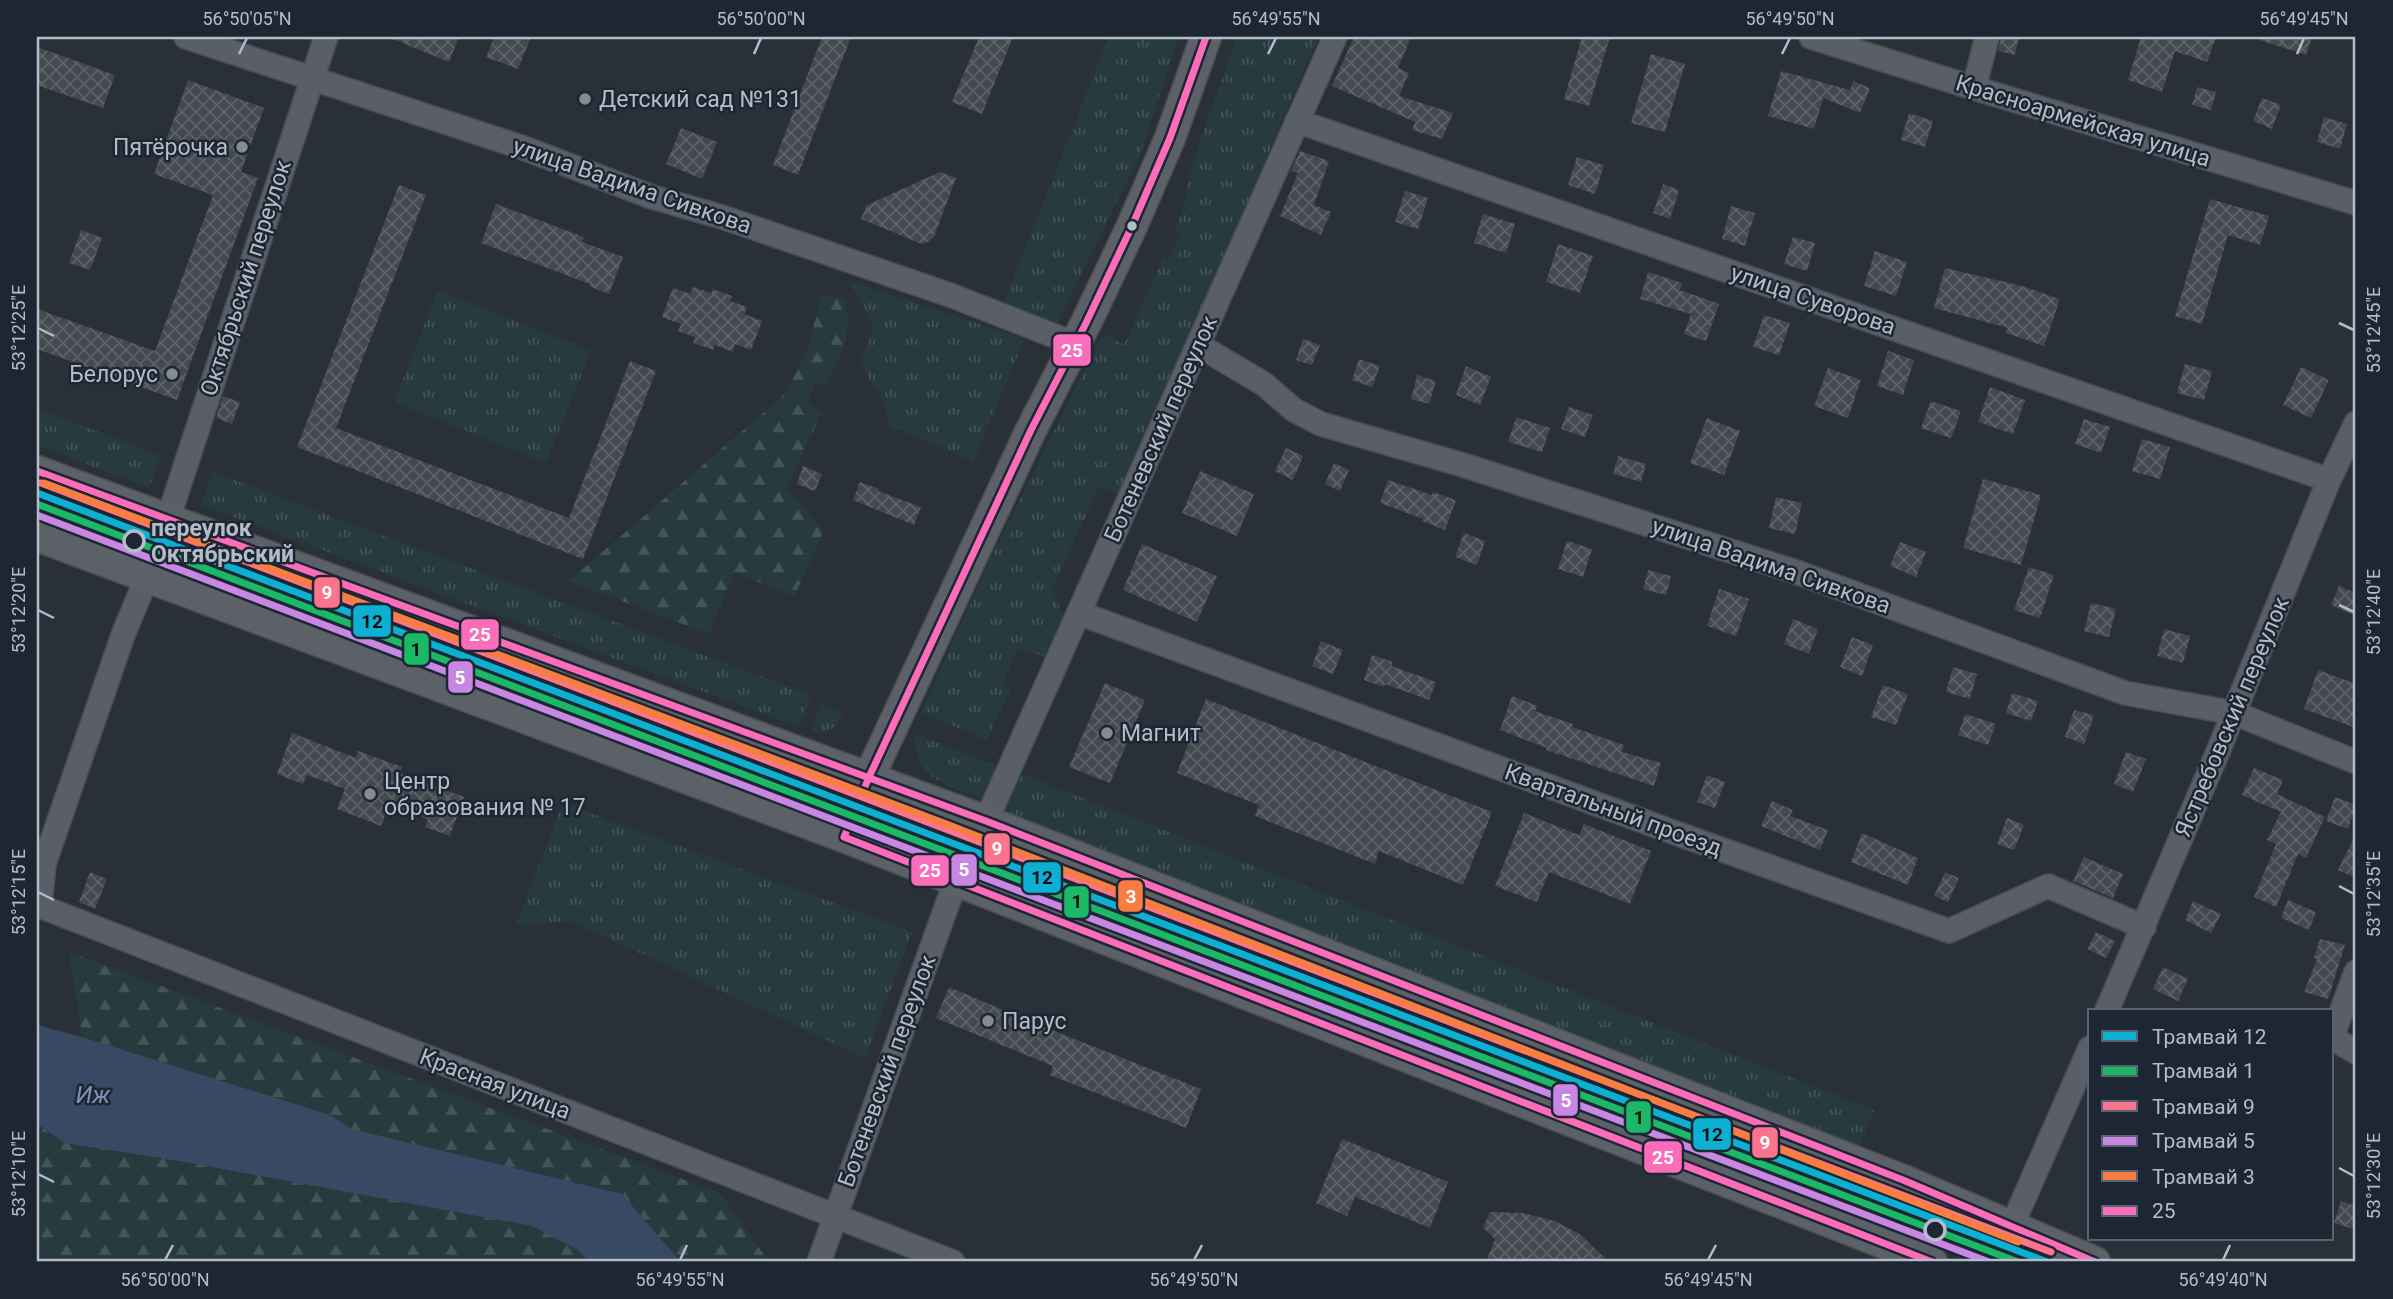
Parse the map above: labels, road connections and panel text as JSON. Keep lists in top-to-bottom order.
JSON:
{
  "streets": {
    "street": [
      "Красноармейская улица",
      "улица Вадима Сивкова",
      "Октябрьский переулок",
      "улица Суворова",
      "Ботеневский переулок",
      "Ястребовский переулок",
      "Квартальный проезд",
      "Красная улица"
    ]
  },
  "crossings": [
    ["улица Вадима Сивкова", "Октябрьский переулок"],
    ["улица Вадима Сивкова", "Ботеневский переулок"],
    ["улица Вадима Сивкова", "Ястребовский переулок"],
    ["улица Суворова", "Ботеневский переулок"],
    ["улица Суворова", "Ястребовский переулок"],
    ["Ботеневский переулок", "Квартальный проезд"],
    ["Ботеневский переулок", "Красная улица"],
    ["Ястребовский переулок", "Квартальный проезд"]
  ],
  "water": ["Иж"],
  "places": [
    "Детский сад №131",
    "Пятёрочка",
    "Белорус",
    "переулок Октябрьский",
    "Магнит",
    "Центр образования № 17",
    "Парус"
  ],
  "lines": [
    "transit line 25",
    "tram line 9",
    "tram line 3",
    "tram line 12",
    "tram line 1",
    "tram line 5"
  ],
  "legend": [
    "Трамвай 12",
    "Трамвай 1",
    "Трамвай 9",
    "Трамвай 5",
    "Трамвай 3",
    "25"
  ],
  "coordinates": [
    "56°50'05\"N",
    "56°50'00\"N",
    "56°49'55\"N",
    "56°49'50\"N",
    "56°49'45\"N",
    "53°12'25\"E",
    "53°12'45\"E",
    "53°12'20\"E",
    "53°12'40\"E",
    "53°12'15\"E",
    "53°12'35\"E",
    "53°12'10\"E",
    "53°12'30\"E",
    "56°49'40\"N"
  ]
}
